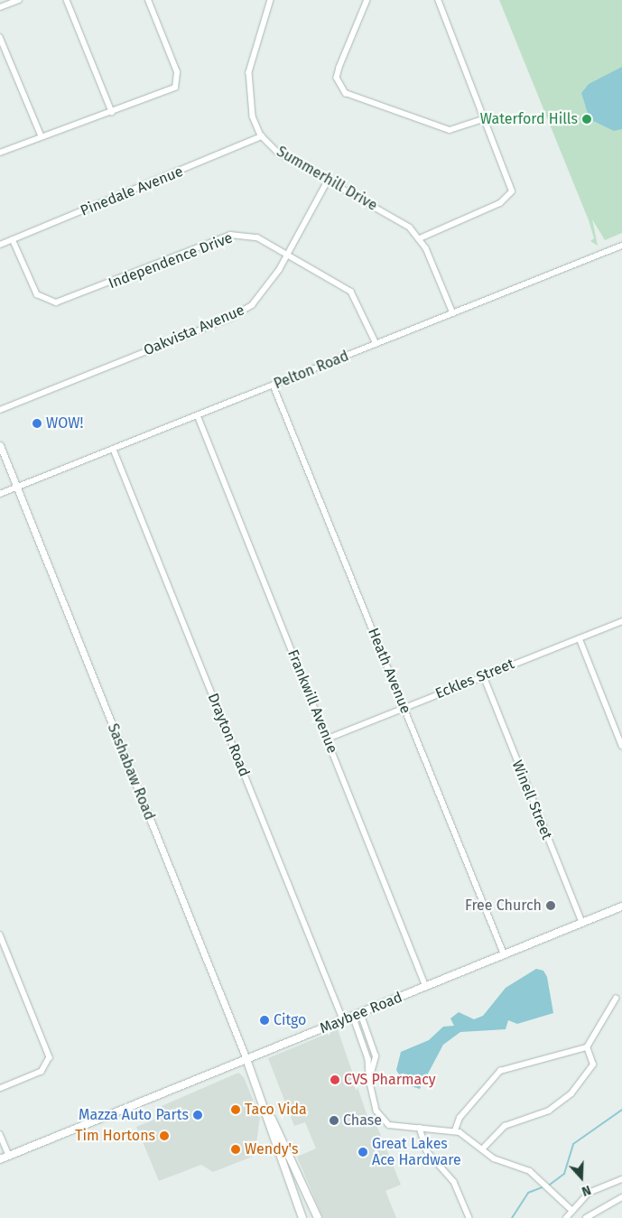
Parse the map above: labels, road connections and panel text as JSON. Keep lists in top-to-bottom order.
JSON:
{
  "streets": {
    "main road": ["Sashabaw Road", "Maybee Road"],
    "street": [
      "Summerhill Drive",
      "Pinedale Avenue",
      "Independence Drive",
      "Oakvista Avenue",
      "Pelton Road",
      "Heath Avenue",
      "Eckles Street",
      "Frankwill Avenue",
      "Drayton Road",
      "Winell Street"
    ]
  },
  "crossings": [
    ["Summerhill Drive", "Pinedale Avenue"],
    ["Summerhill Drive", "Oakvista Avenue"],
    ["Summerhill Drive", "Pelton Road"],
    ["Pinedale Avenue", "Independence Drive"],
    ["Independence Drive", "Oakvista Avenue"],
    ["Independence Drive", "Pelton Road"],
    ["Pelton Road", "Heath Avenue"],
    ["Pelton Road", "Frankwill Avenue"],
    ["Pelton Road", "Drayton Road"],
    ["Pelton Road", "Sashabaw Road"],
    ["Heath Avenue", "Eckles Street"],
    ["Heath Avenue", "Maybee Road"],
    ["Eckles Street", "Frankwill Avenue"],
    ["Eckles Street", "Winell Street"],
    ["Frankwill Avenue", "Maybee Road"],
    ["Drayton Road", "Maybee Road"],
    ["Sashabaw Road", "Maybee Road"],
    ["Winell Street", "Maybee Road"]
  ],
  "places": [
    "Waterford Hills",
    "WOW!",
    "Free Church",
    "Citgo",
    "CVS Pharmacy",
    "Taco Vida",
    "Mazza Auto Parts",
    "Chase",
    "Tim Hortons",
    "Wendy's",
    "Great Lakes Ace Hardware"
  ],
  "north": "bottom"
}
